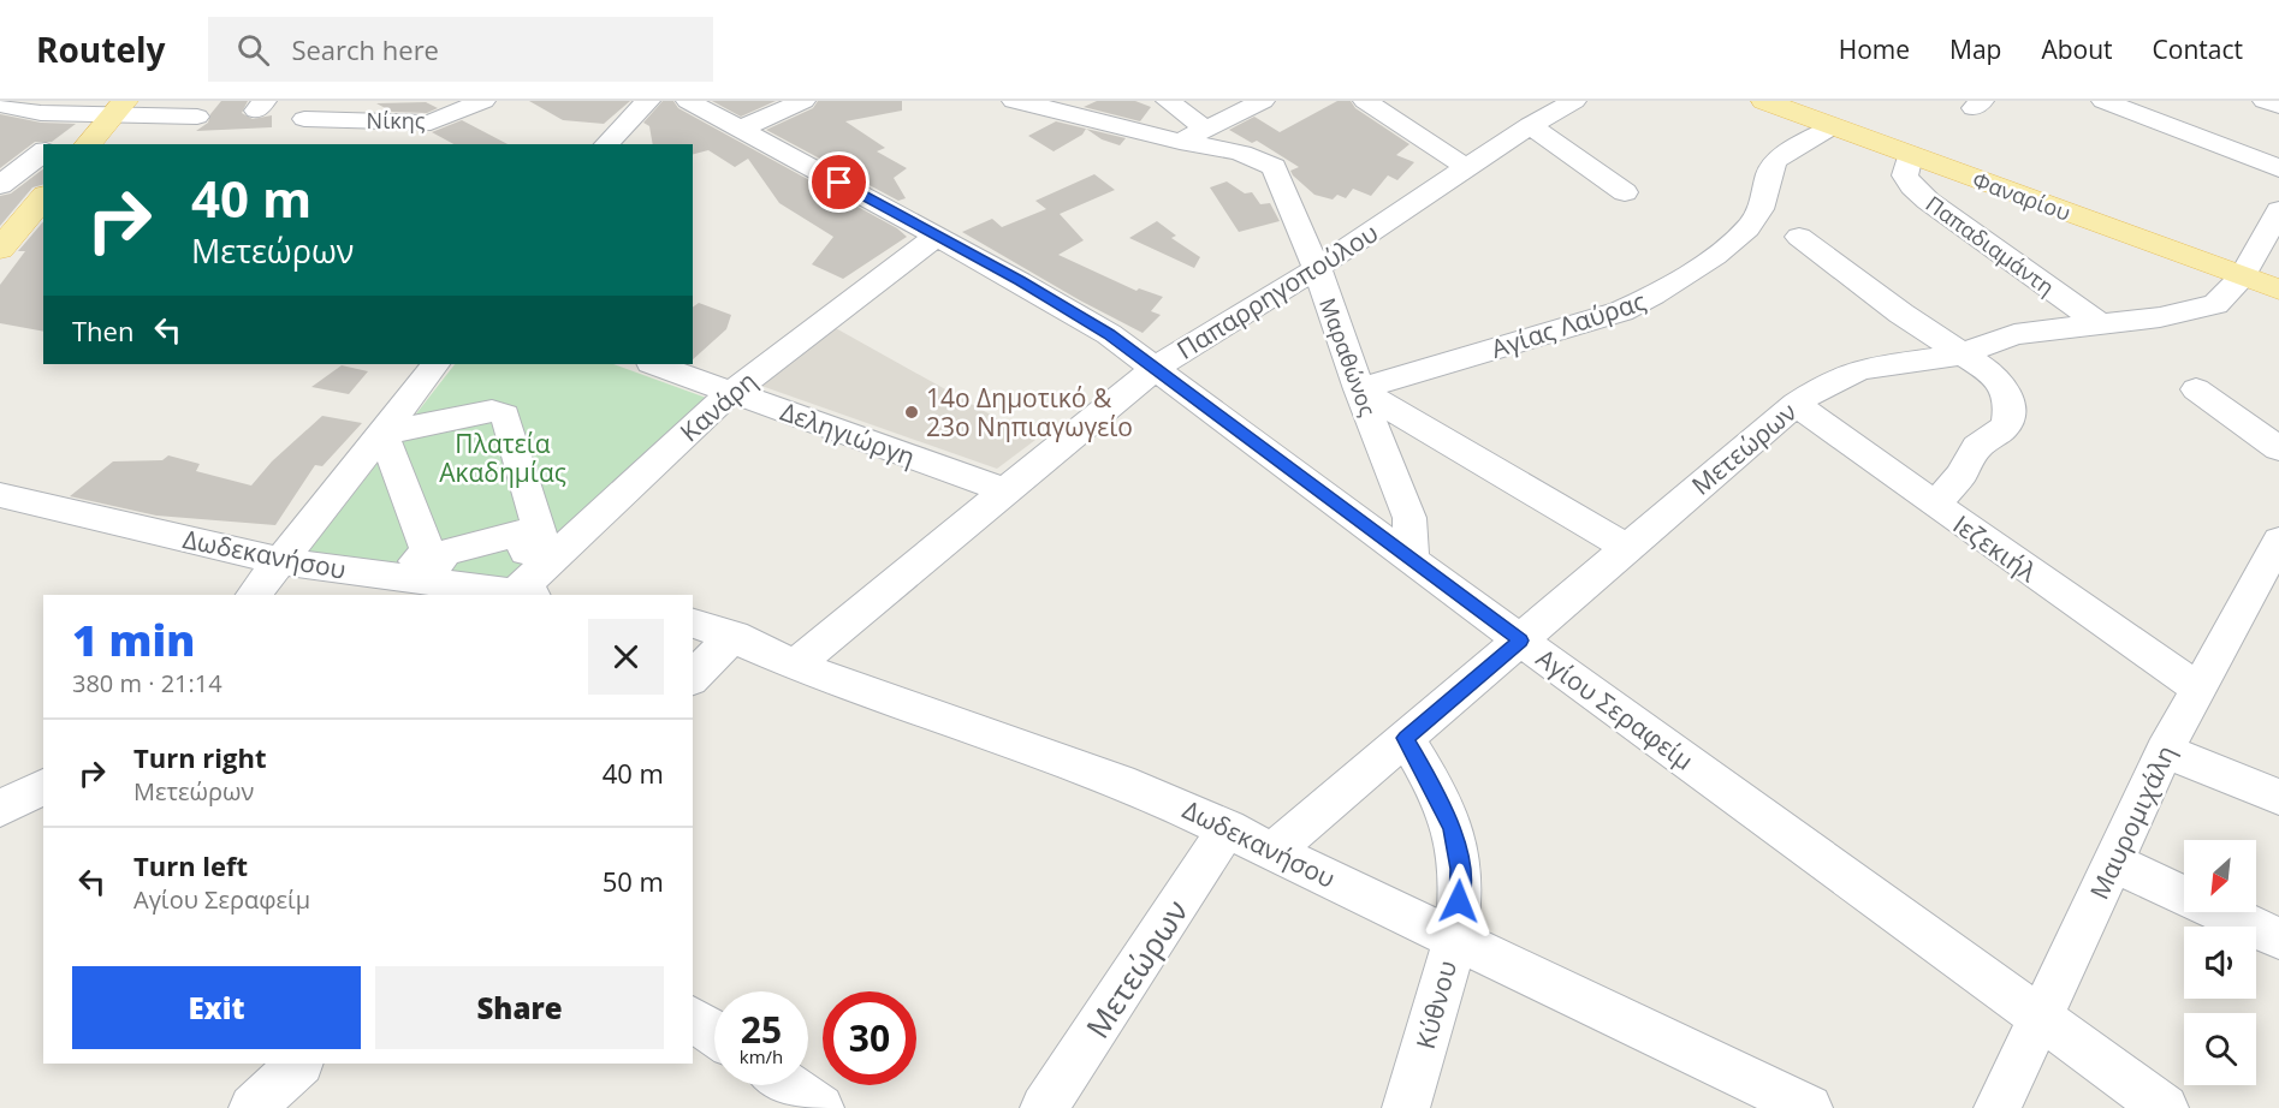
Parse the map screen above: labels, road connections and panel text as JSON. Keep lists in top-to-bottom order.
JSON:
{
  "streets": {
    "main road": ["Φαναρίου"],
    "street": [
      "Νίκης",
      "Παπαδιαμάντη",
      "Παπαρρηγοπούλου",
      "Αγίας Λαύρας",
      "Μαραθώνος",
      "Κανάρη",
      "Δεληγιώργη",
      "Μετεώρων",
      "Ιεζεκιήλ",
      "Δωδεκανήσου",
      "Αγίου Σεραφείμ",
      "Μαυρομιχάλη",
      "Κύθνου"
    ]
  },
  "crossings": [
    ["Φαναρίου", "Παπαδιαμάντη"],
    ["Φαναρίου", "Αγίας Λαύρας"],
    ["Φαναρίου", "Μετεώρων"],
    ["Παπαδιαμάντη", "Μετεώρων"],
    ["Παπαρρηγοπούλου", "Μαραθώνος"],
    ["Παπαρρηγοπούλου", "Δεληγιώργη"],
    ["Παπαρρηγοπούλου", "Δωδεκανήσου"],
    ["Παπαρρηγοπούλου", "Αγίου Σεραφείμ"],
    ["Αγίας Λαύρας", "Μαραθώνος"],
    ["Μαραθώνος", "Αγίου Σεραφείμ"],
    ["Κανάρη", "Δεληγιώργη"],
    ["Κανάρη", "Δωδεκανήσου"],
    ["Κανάρη", "Αγίου Σεραφείμ"],
    ["Μετεώρων", "Ιεζεκιήλ"],
    ["Μετεώρων", "Δωδεκανήσου"],
    ["Μετεώρων", "Αγίου Σεραφείμ"],
    ["Μετεώρων", "Κύθνου"],
    ["Ιεζεκιήλ", "Μαυρομιχάλη"],
    ["Δωδεκανήσου", "Κύθνου"],
    ["Αγίου Σεραφείμ", "Μαυρομιχάλη"]
  ],
  "parks": ["Πλατεία Ακαδημίας"],
  "places": ["14ο Δημοτικό & 23ο Νηπιαγωγείο"],
  "north": "bottom left",
  "page": {
    "header": "Routely",
    "search": "Search here",
    "nav": [
      "Home",
      "Map",
      "About",
      "Contact"
    ],
    "turn": ["40 m", "Μετεώρων"],
    "then": "Then",
    "heading": ["1 min", "380 m · 21:14"],
    "list": [
      {
        "name": "Turn right",
        "note": "Μετεώρων",
        "value": "40 m"
      },
      {
        "name": "Turn left",
        "note": "Αγίου Σεραφείμ",
        "value": "50 m"
      }
    ],
    "buttons": ["Exit", "Share"],
    "speed": "25 km/h",
    "limit": "30"
  }
}
